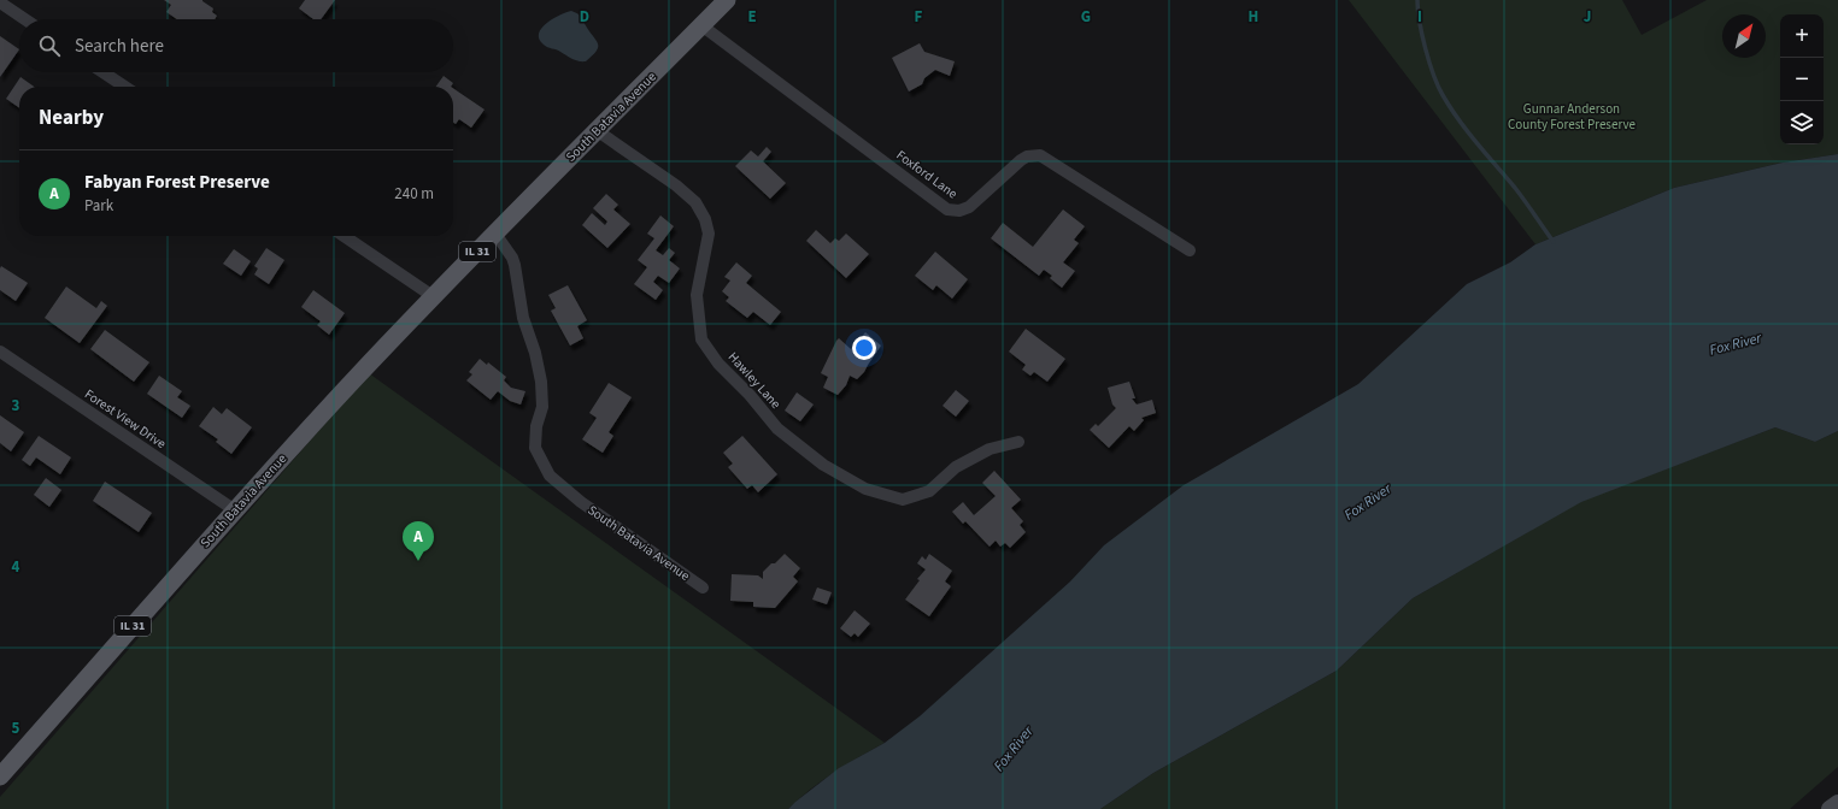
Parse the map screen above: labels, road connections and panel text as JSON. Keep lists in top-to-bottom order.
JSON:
{
  "streets": {
    "main road": ["South Batavia Avenue", "IL 31"],
    "street": ["Foxford Lane", "Hawley Lane", "Forest View Drive"]
  },
  "crossings": [
    ["South Batavia Avenue", "Foxford Lane"],
    ["South Batavia Avenue", "Hawley Lane"],
    ["South Batavia Avenue", "Forest View Drive"]
  ],
  "water": ["Fox River"],
  "parks": ["Gunnar Anderson County Forest Preserve"],
  "north": "top right",
  "page": {
    "map_buttons": ["+", "−"],
    "search": "Search here",
    "heading": "Nearby",
    "list": [
      {
        "mark": "A",
        "name": "Fabyan Forest Preserve",
        "note": "Park",
        "value": "240 m"
      }
    ],
    "pins": "A"
  },
  "grid": {
    "columns": [
      "D",
      "E",
      "F",
      "G",
      "H",
      "I",
      "J"
    ],
    "rows": ["3", "4", "5"]
  }
}
